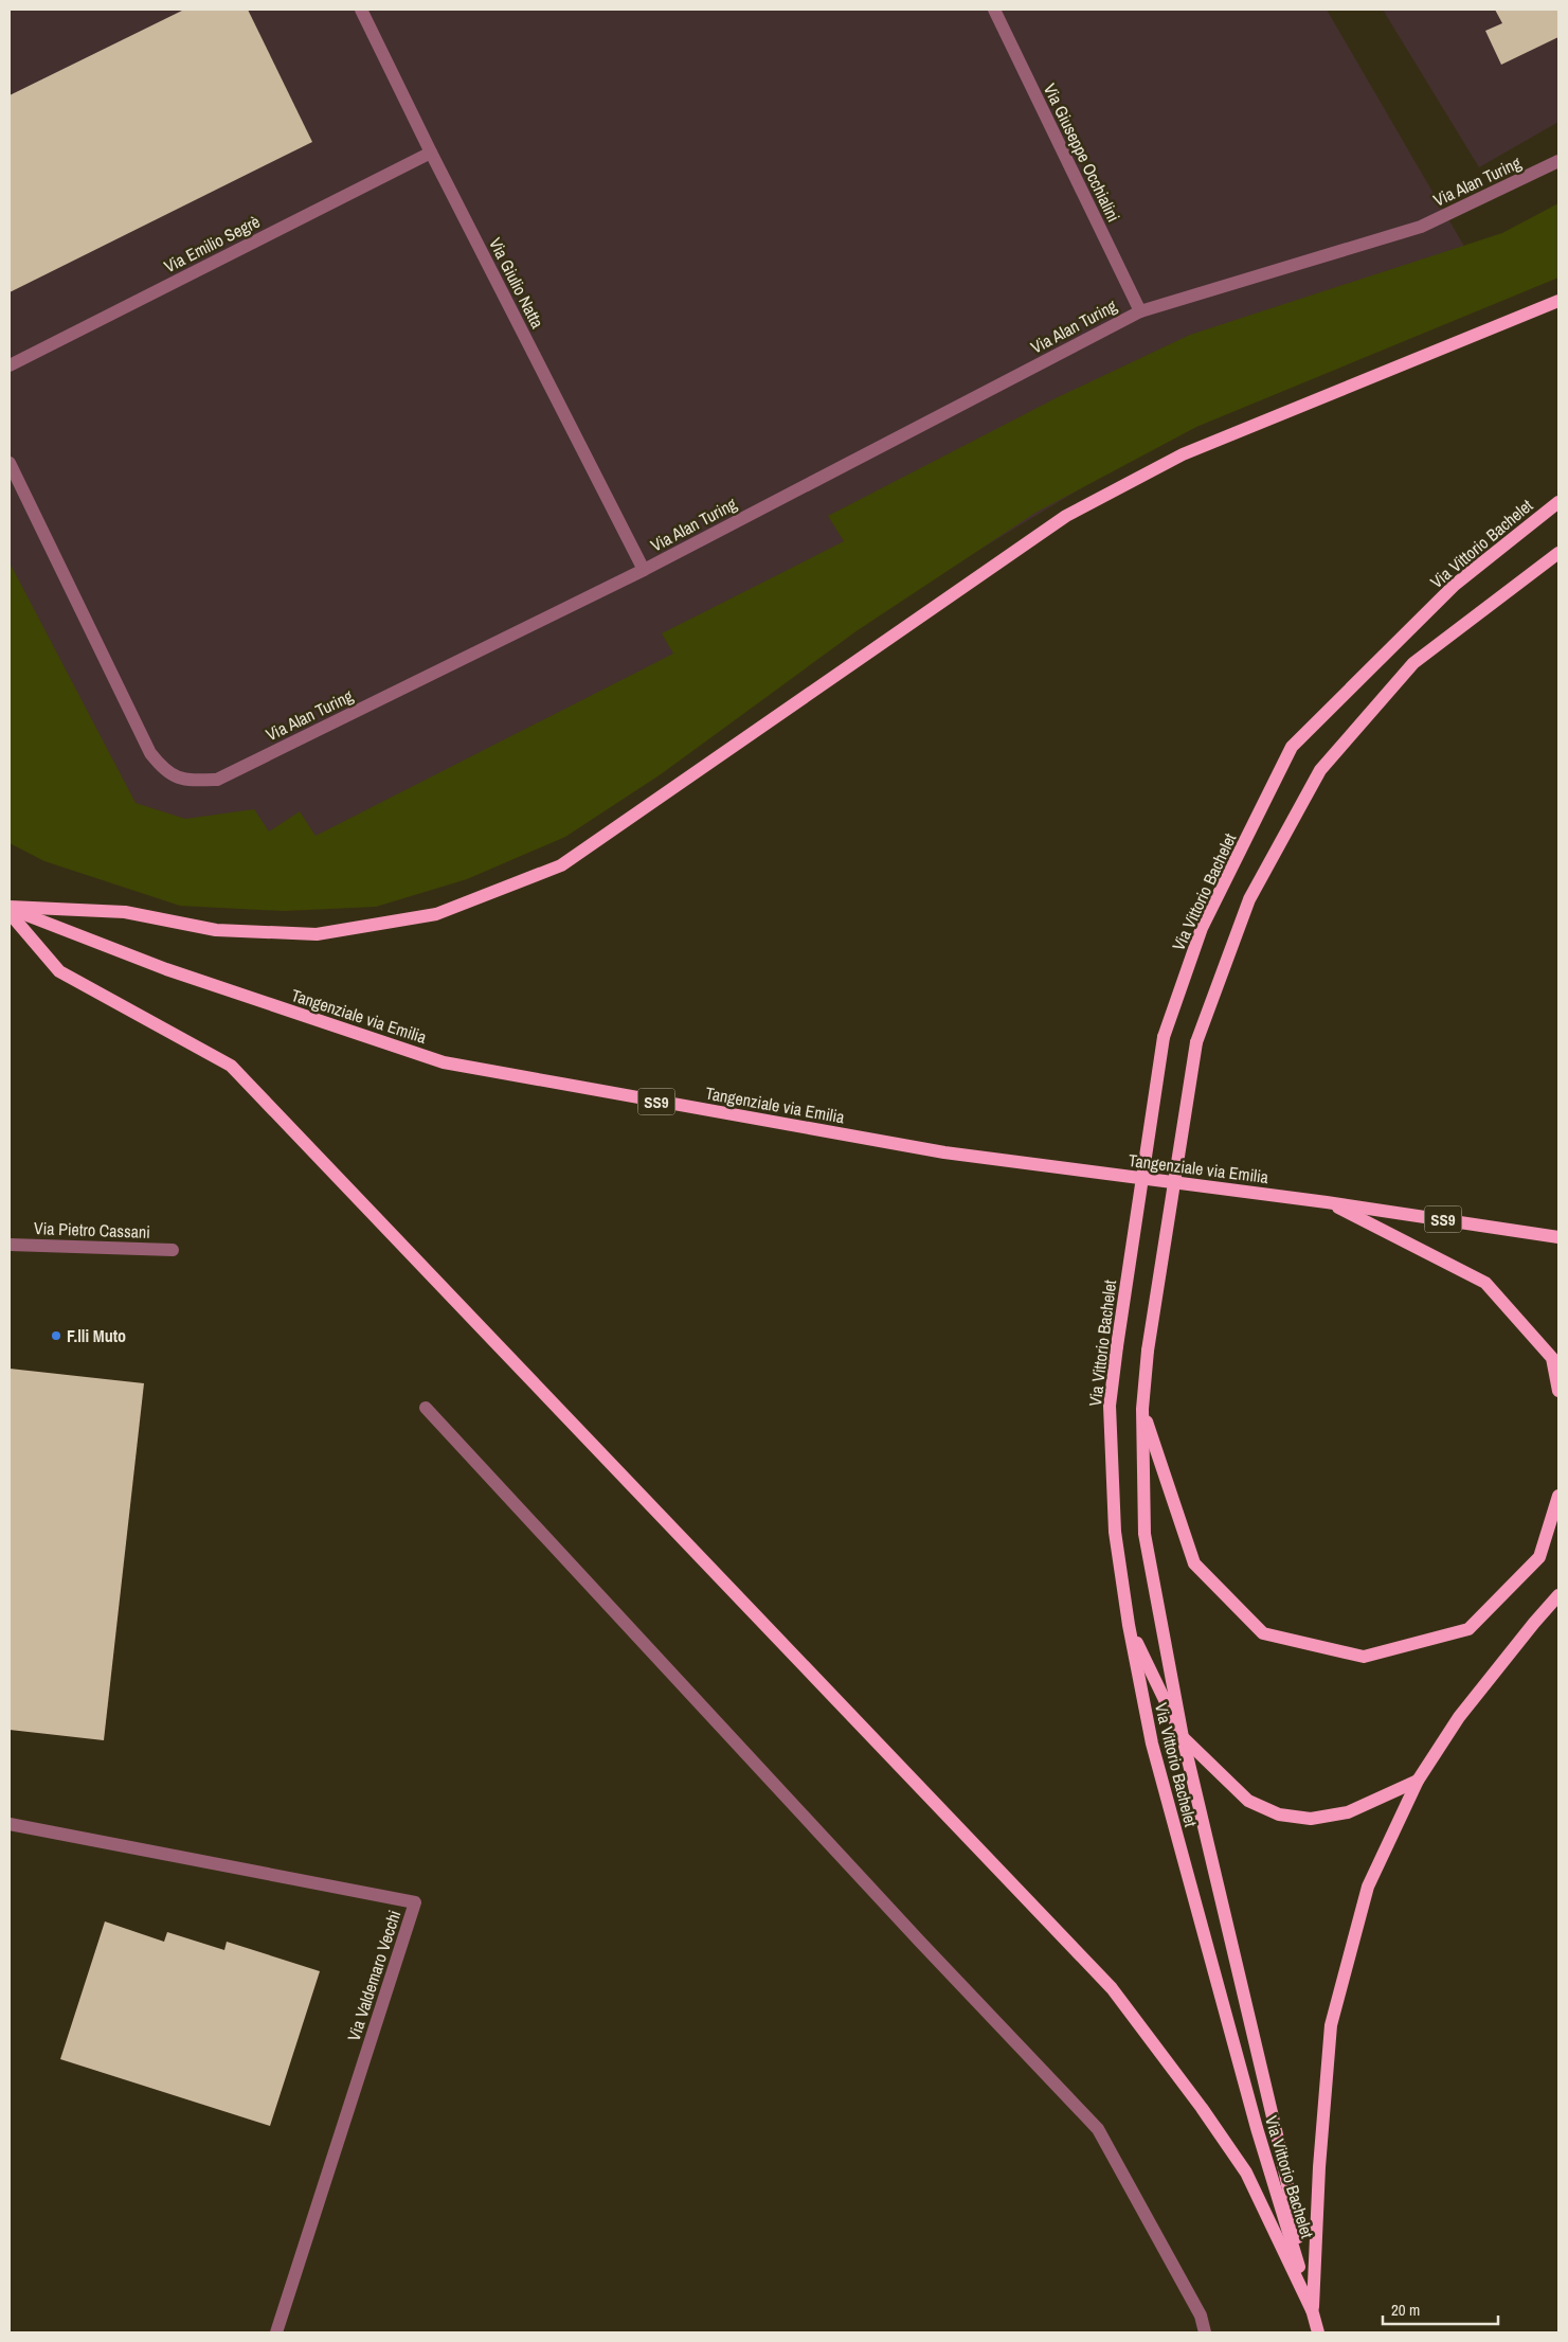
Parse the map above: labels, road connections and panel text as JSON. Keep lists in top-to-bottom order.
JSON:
{
  "streets": {
    "main road": ["Via Vittorio Bachelet", "Tangenziale via Emilia", "SS9"],
    "street": [
      "Via Giuseppe Occhialini",
      "Via Alan Turing",
      "Via Emilio Segrè",
      "Via Giulio Natta",
      "Via Pietro Cassani",
      "Via Valdemaro Vecchi"
    ]
  },
  "crossings": [
    ["Via Giuseppe Occhialini", "Via Alan Turing"],
    ["Via Alan Turing", "Via Giulio Natta"],
    ["Via Emilio Segrè", "Via Giulio Natta"]
  ],
  "places": ["F.lli Muto"],
  "scale_bar": "20 m"
}
